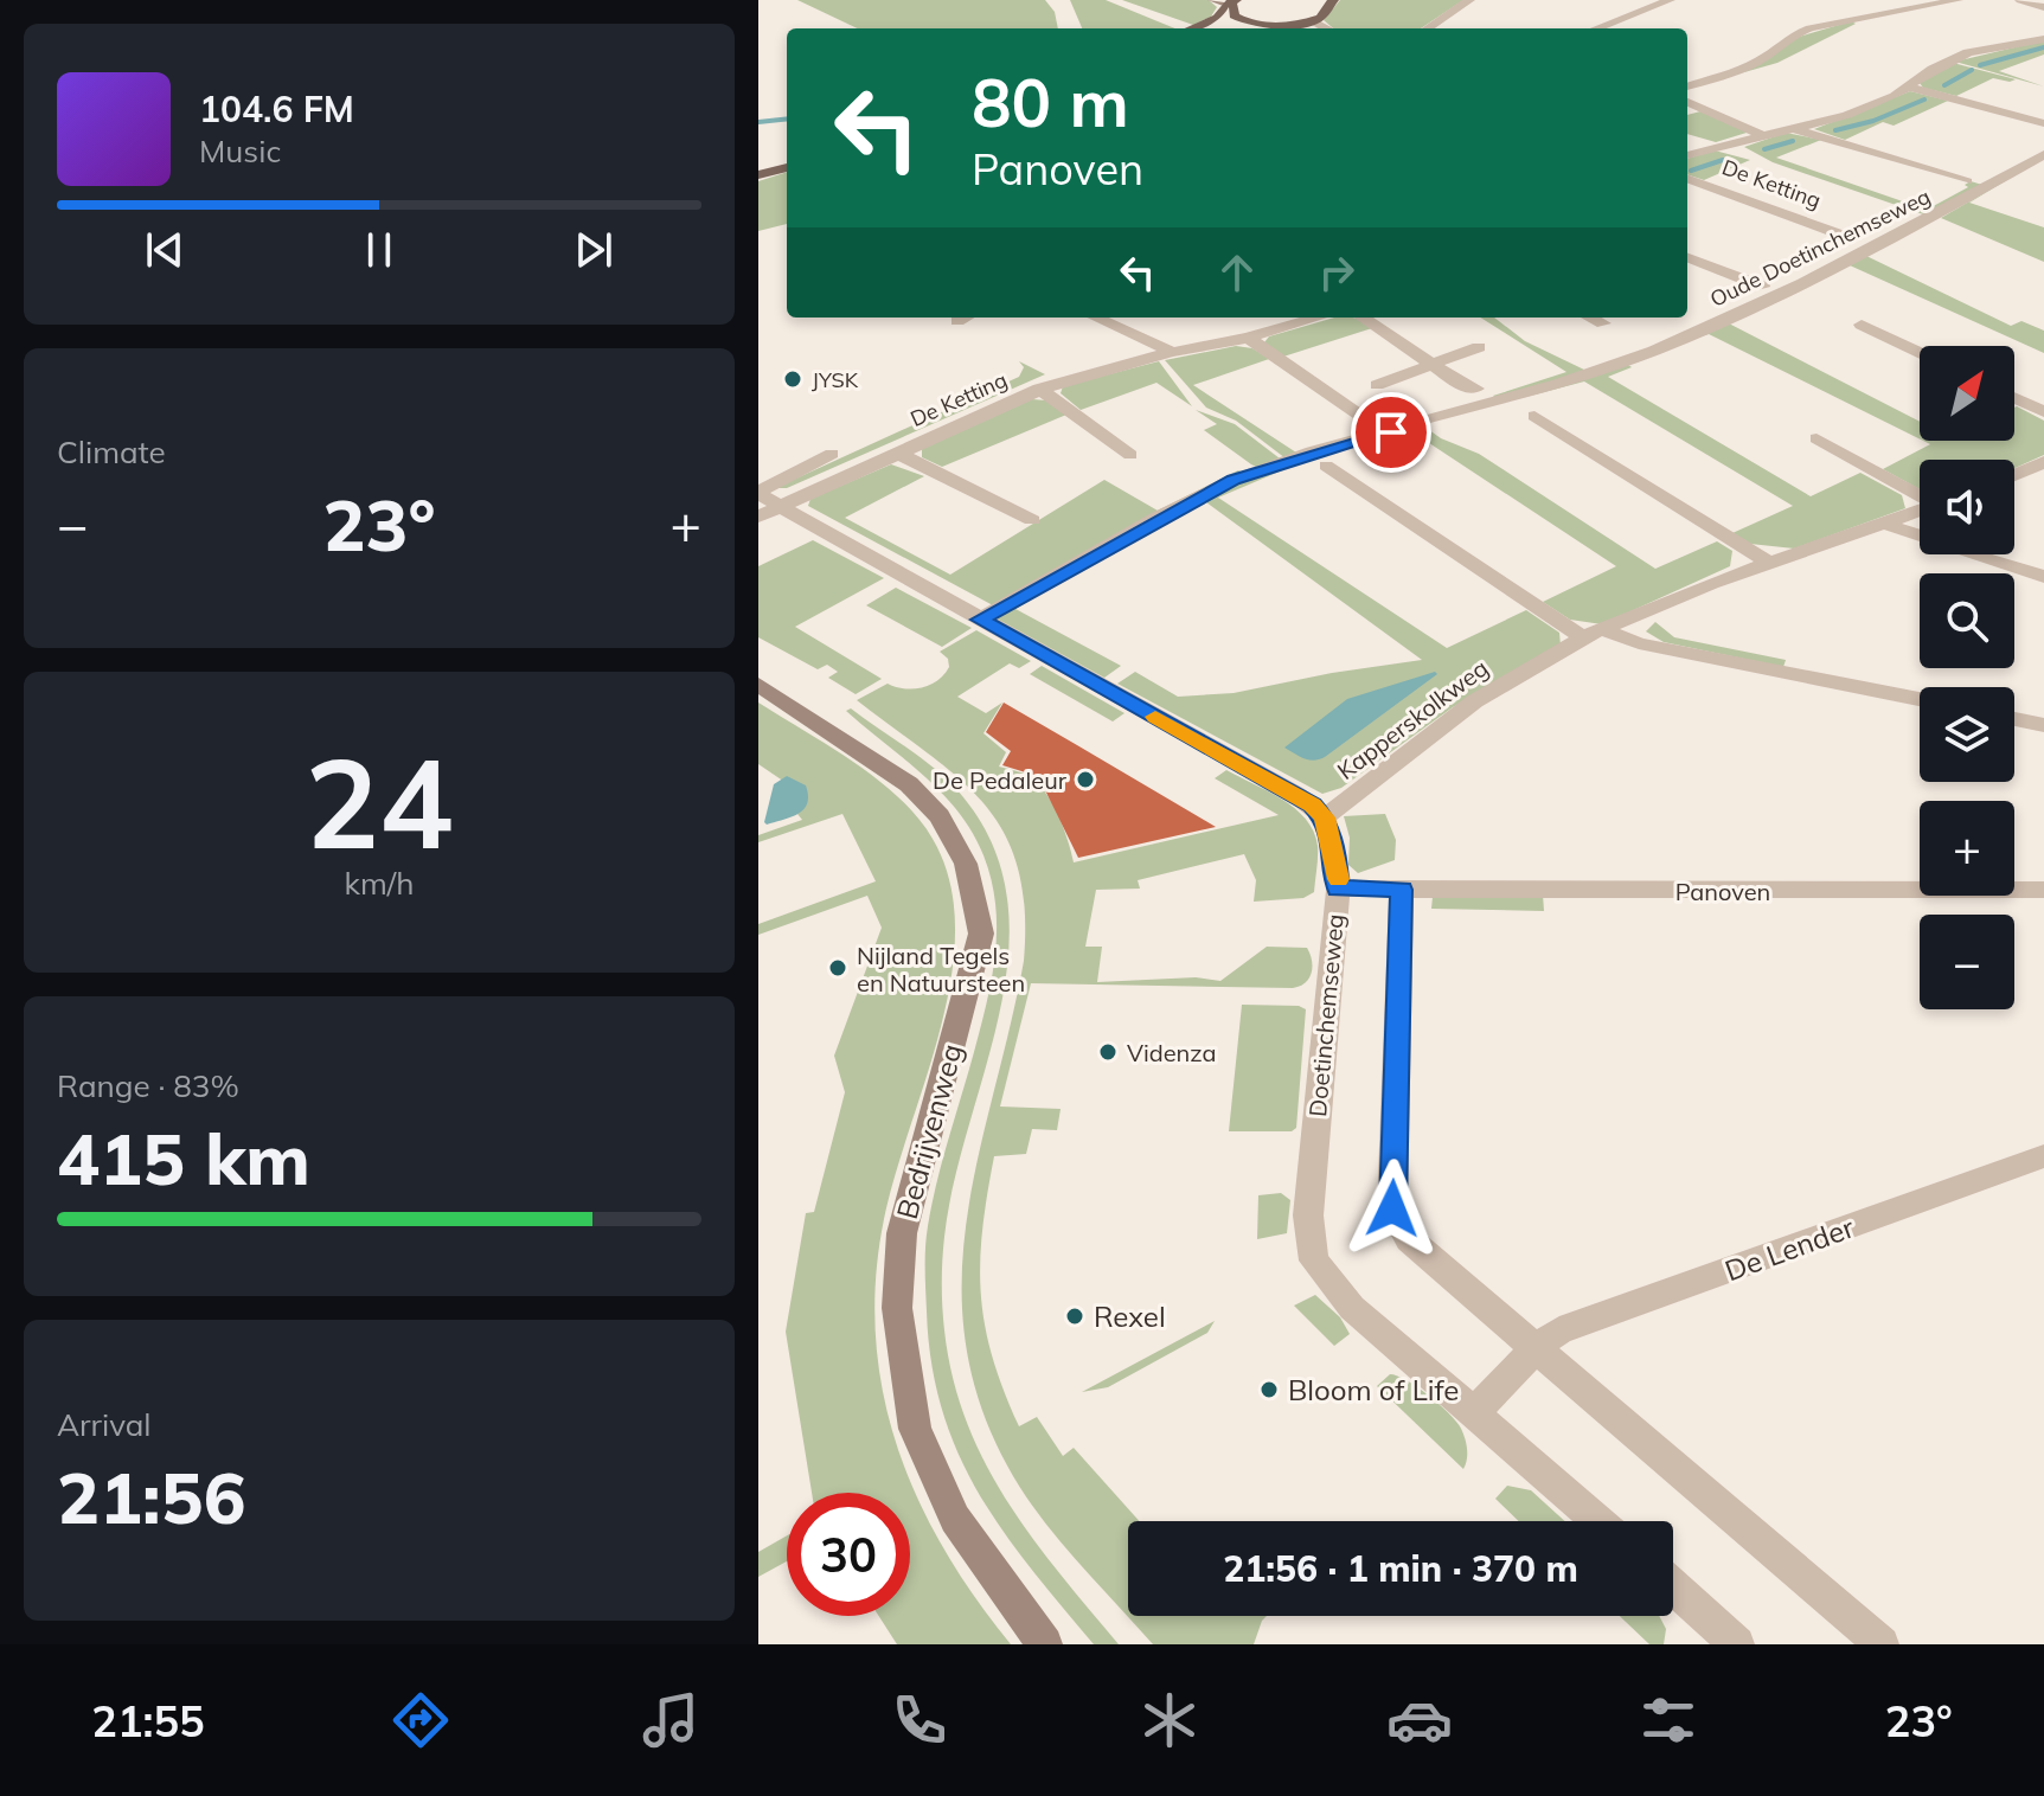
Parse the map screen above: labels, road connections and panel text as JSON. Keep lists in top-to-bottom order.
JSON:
{
  "streets": {
    "main road": ["Bedrijvenweg"],
    "street": [
      "De Ketting",
      "Oude Doetinchemseweg",
      "Kapperskolkweg",
      "Panoven",
      "Doetinchemseweg",
      "De Lender"
    ]
  },
  "crossings": [
    ["Kapperskolkweg", "Doetinchemseweg"],
    ["Panoven", "Doetinchemseweg"],
    ["Doetinchemseweg", "De Lender"]
  ],
  "places": [
    "JYSK",
    "De Pedaleur",
    "Nijland Tegels en Natuursteen",
    "Videnza",
    "Rexel",
    "Bloom of Life"
  ],
  "north": "top right",
  "page": {
    "turn": ["80 m", "Panoven"],
    "song": ["104.6 FM", "Music"],
    "map_buttons": ["+", "−"],
    "tile": [
      "Climate",
      ["24", "km/h"],
      ["Range · 83%", "415 km"],
      ["Arrival", "21:56"]
    ],
    "heat": ["−", "23°", "+"],
    "limit": "30",
    "trip": "21:56 · 1 min · 370 m",
    "tabs": ["21:55", "23°"]
  }
}
